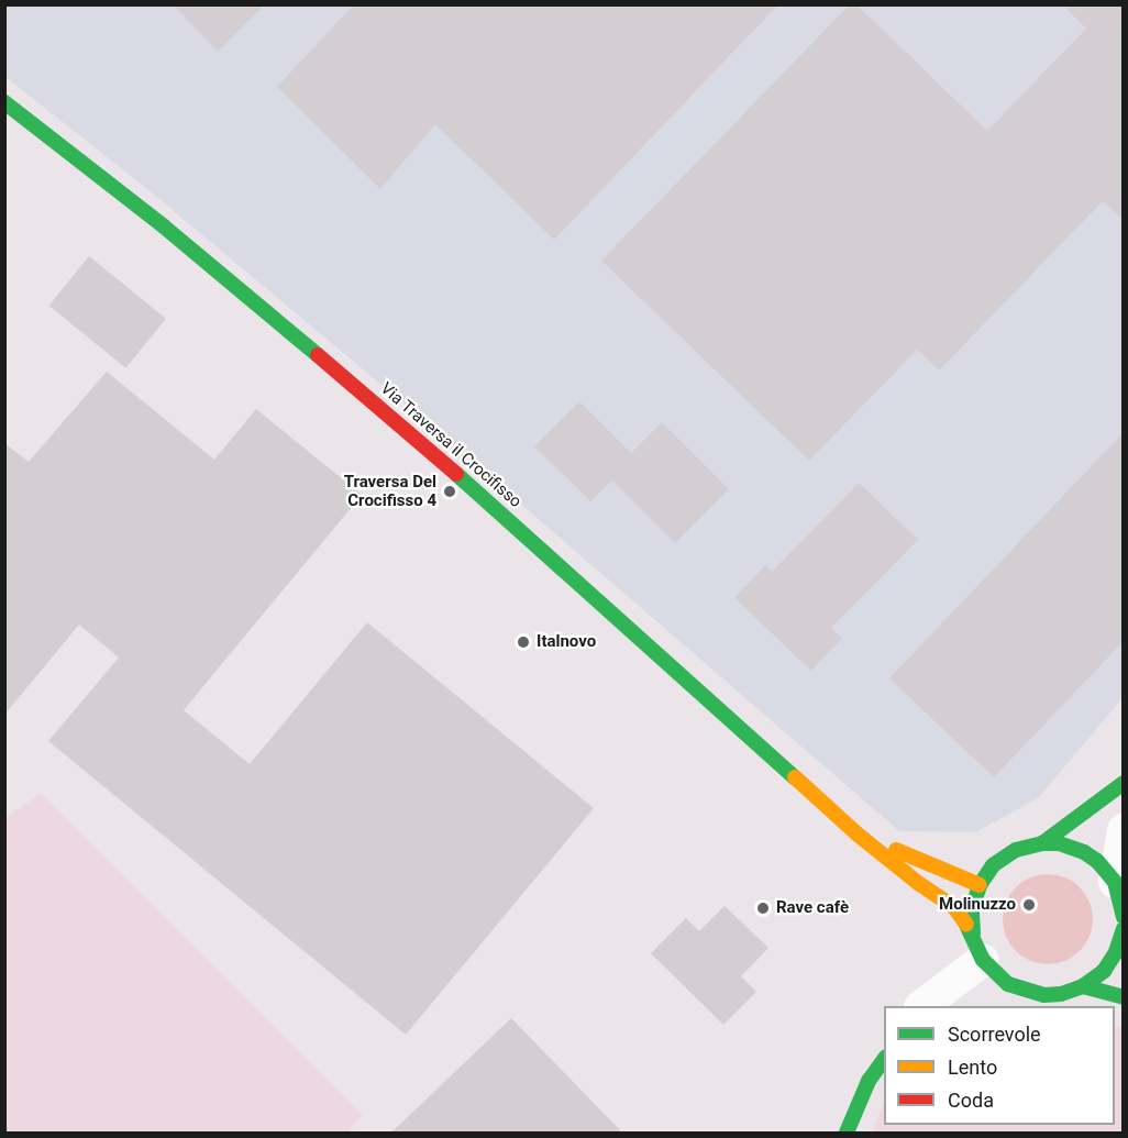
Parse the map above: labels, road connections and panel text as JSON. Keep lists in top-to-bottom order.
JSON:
{
  "streets": {
    "street": ["Via Traversa il Crocifisso"]
  },
  "places": [
    "Traversa Del Crocifisso 4",
    "Italnovo",
    "Molinuzzo",
    "Rave cafè"
  ],
  "legend": ["Scorrevole", "Lento", "Coda"]
}
